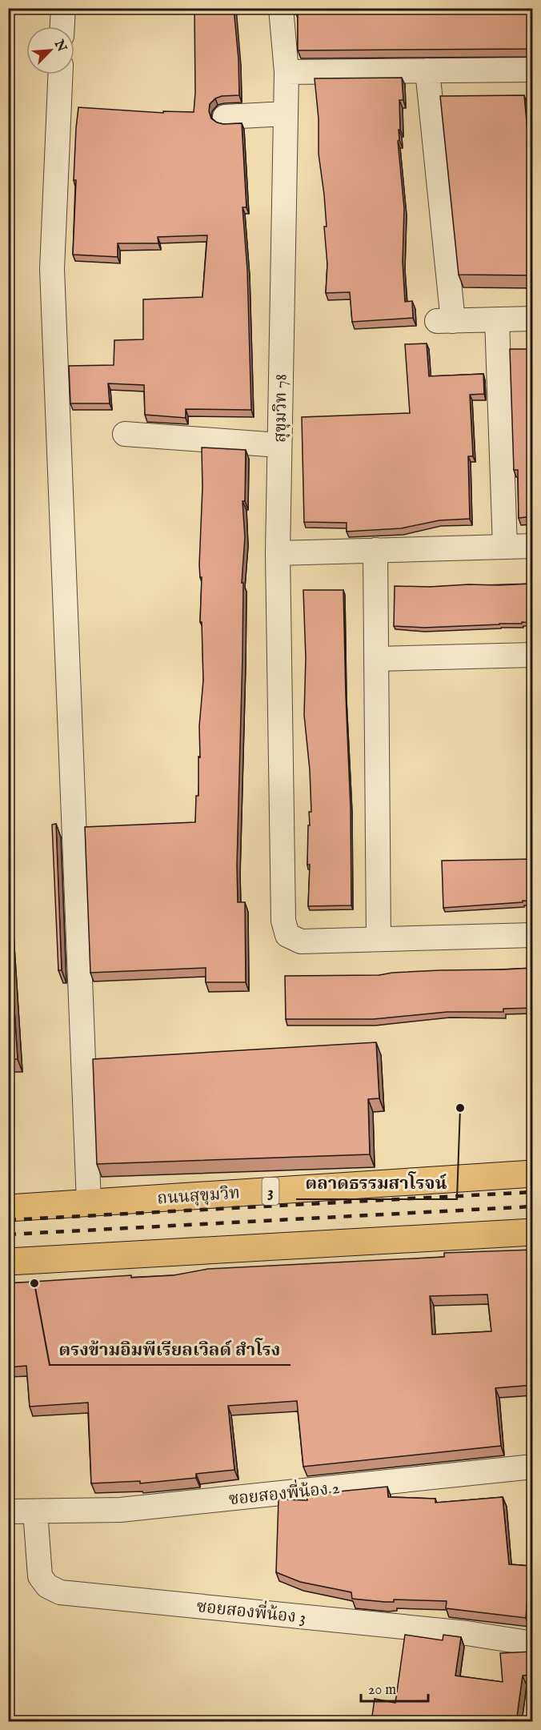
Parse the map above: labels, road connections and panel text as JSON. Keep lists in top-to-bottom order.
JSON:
{
  "streets": {
    "highway": ["3", "ถนนสุขุมวิท"],
    "street": ["สุขุมวิท 78", "ซอยสองพี่น้อง 2", "ซอยสองพี่น้อง 3"]
  },
  "crossings": [
    ["ซอยสองพี่น้อง 2", "ซอยสองพี่น้อง 3"]
  ],
  "places": ["ตลาดธรรมสาโรจน์", "ตรงข้ามอิมพีเรียลเวิลด์ สําโรง"],
  "scale_bar": "20 m",
  "north": "top right"
}
